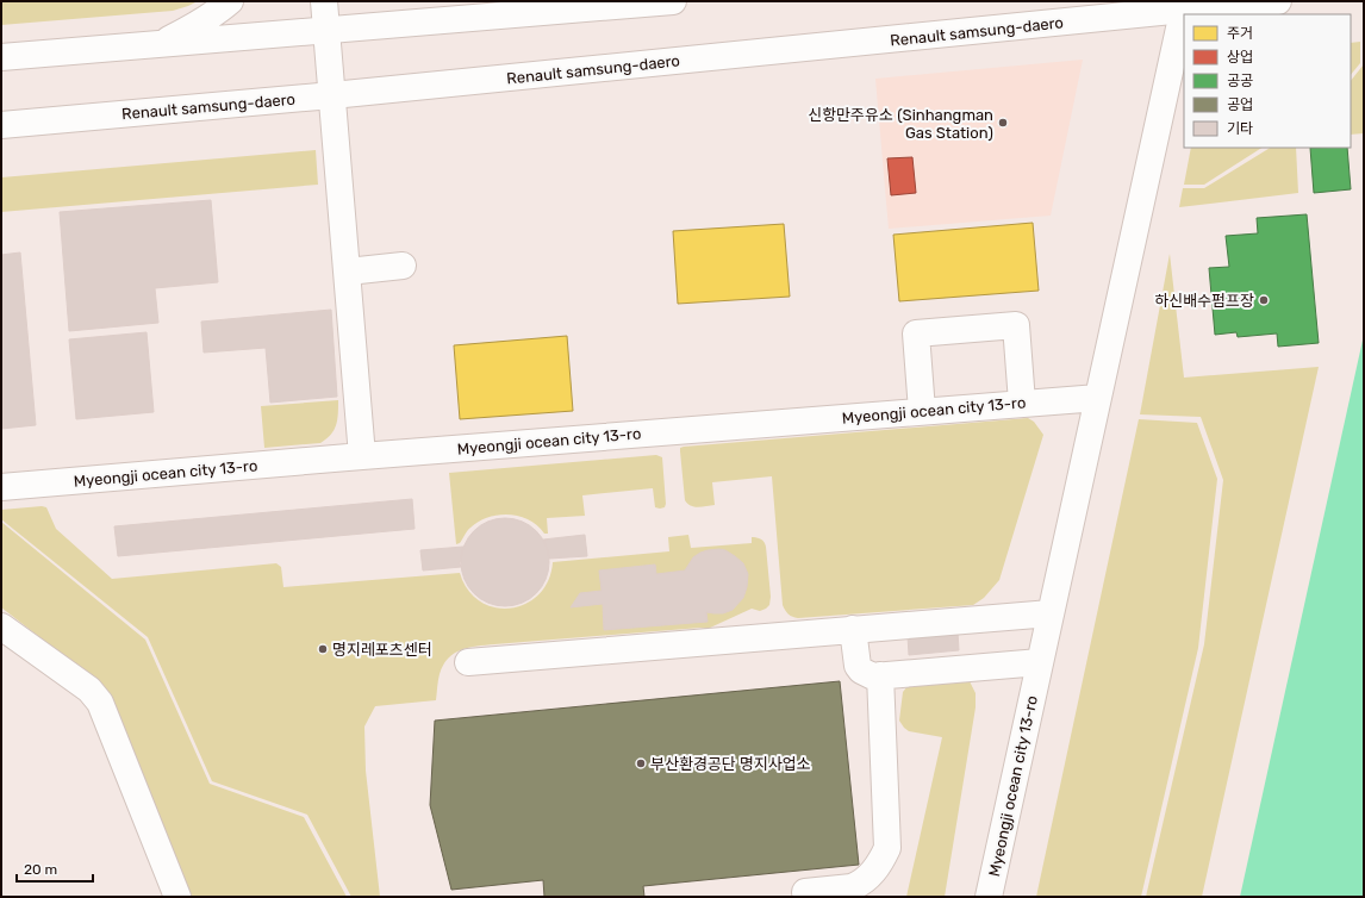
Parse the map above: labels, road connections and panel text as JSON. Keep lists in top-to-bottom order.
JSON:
{
  "streets": {
    "street": ["Renault samsung-daero", "Myeongji ocean city 13-ro"]
  },
  "crossings": [
    ["Renault samsung-daero", "Myeongji ocean city 13-ro"]
  ],
  "places": [
    "신항만주유소 (Sinhangman Gas Station)",
    "하신배수펌프장",
    "명지레포츠센터",
    "부산환경공단 명지사업소"
  ],
  "legend": [
    "주거",
    "상업",
    "공공",
    "공업",
    "기타"
  ],
  "scale_bar": "20 m"
}
